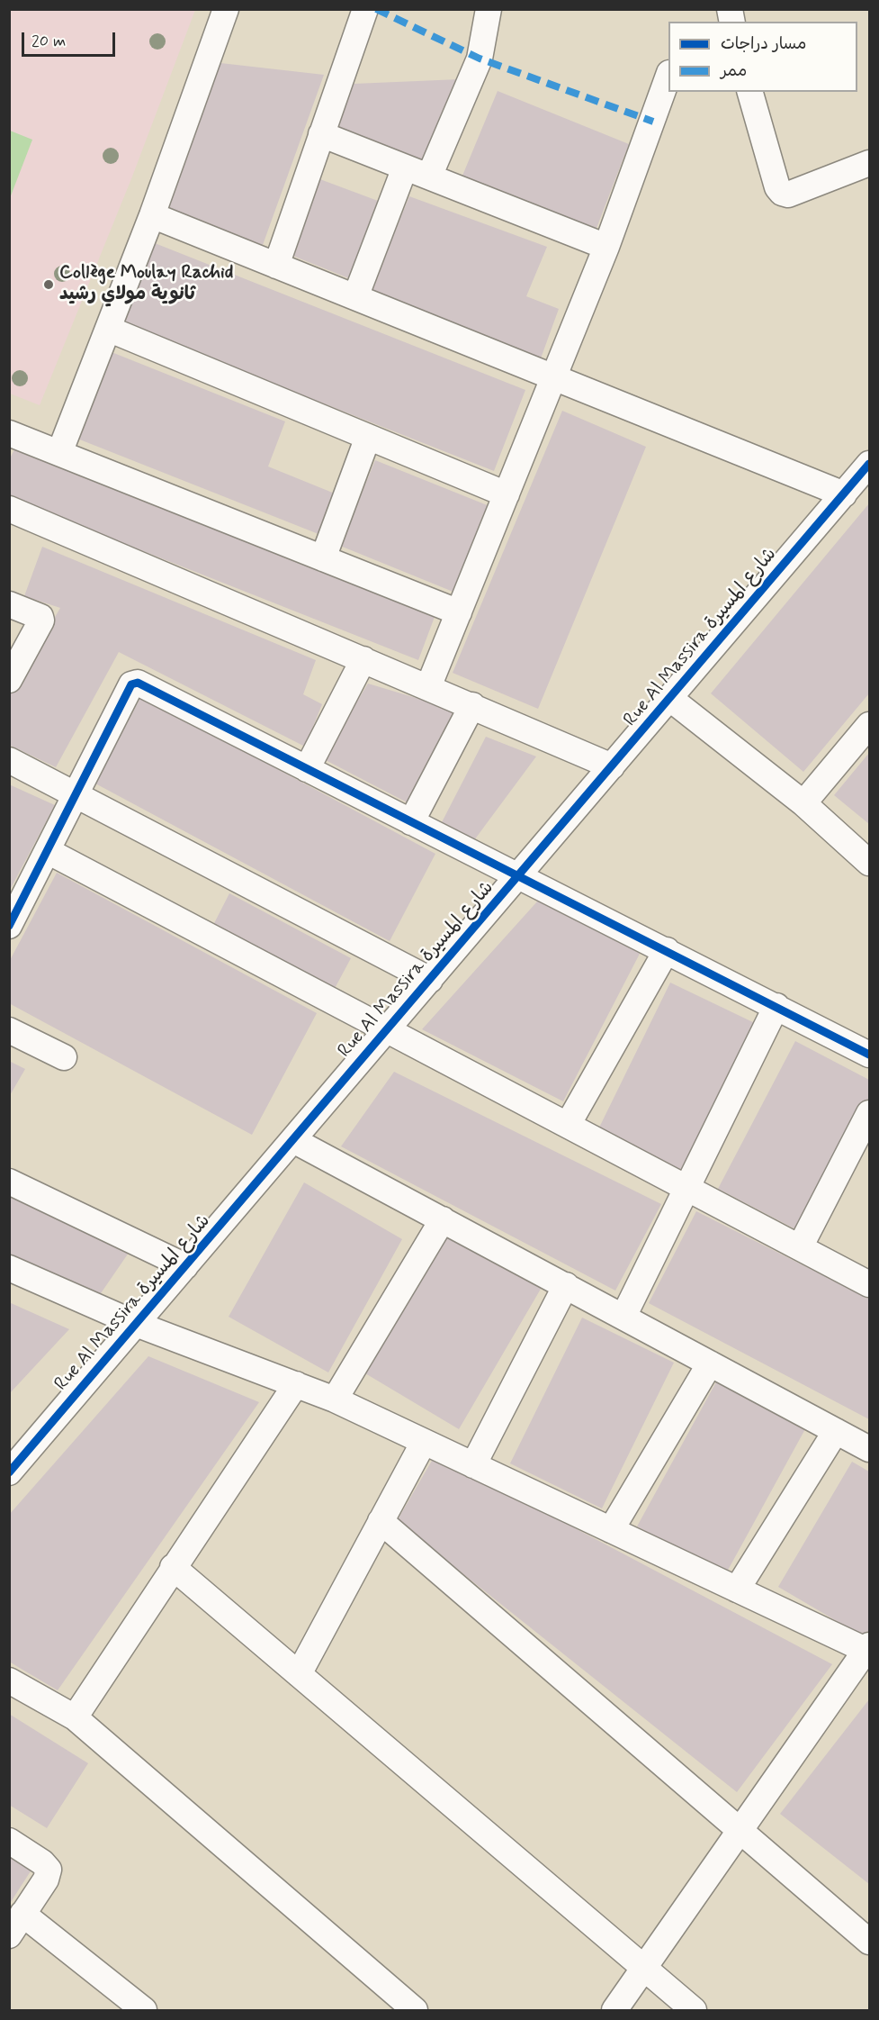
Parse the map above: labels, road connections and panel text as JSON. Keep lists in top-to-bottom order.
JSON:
{
  "streets": {
    "street": ["Rue Al Massira شارع المسيرة"]
  },
  "places": ["Collège Moulay Rachid ثانوية مولاي رشيد"],
  "legend": ["مسار دراجات", "ممر"],
  "scale_bar": "20 m"
}
